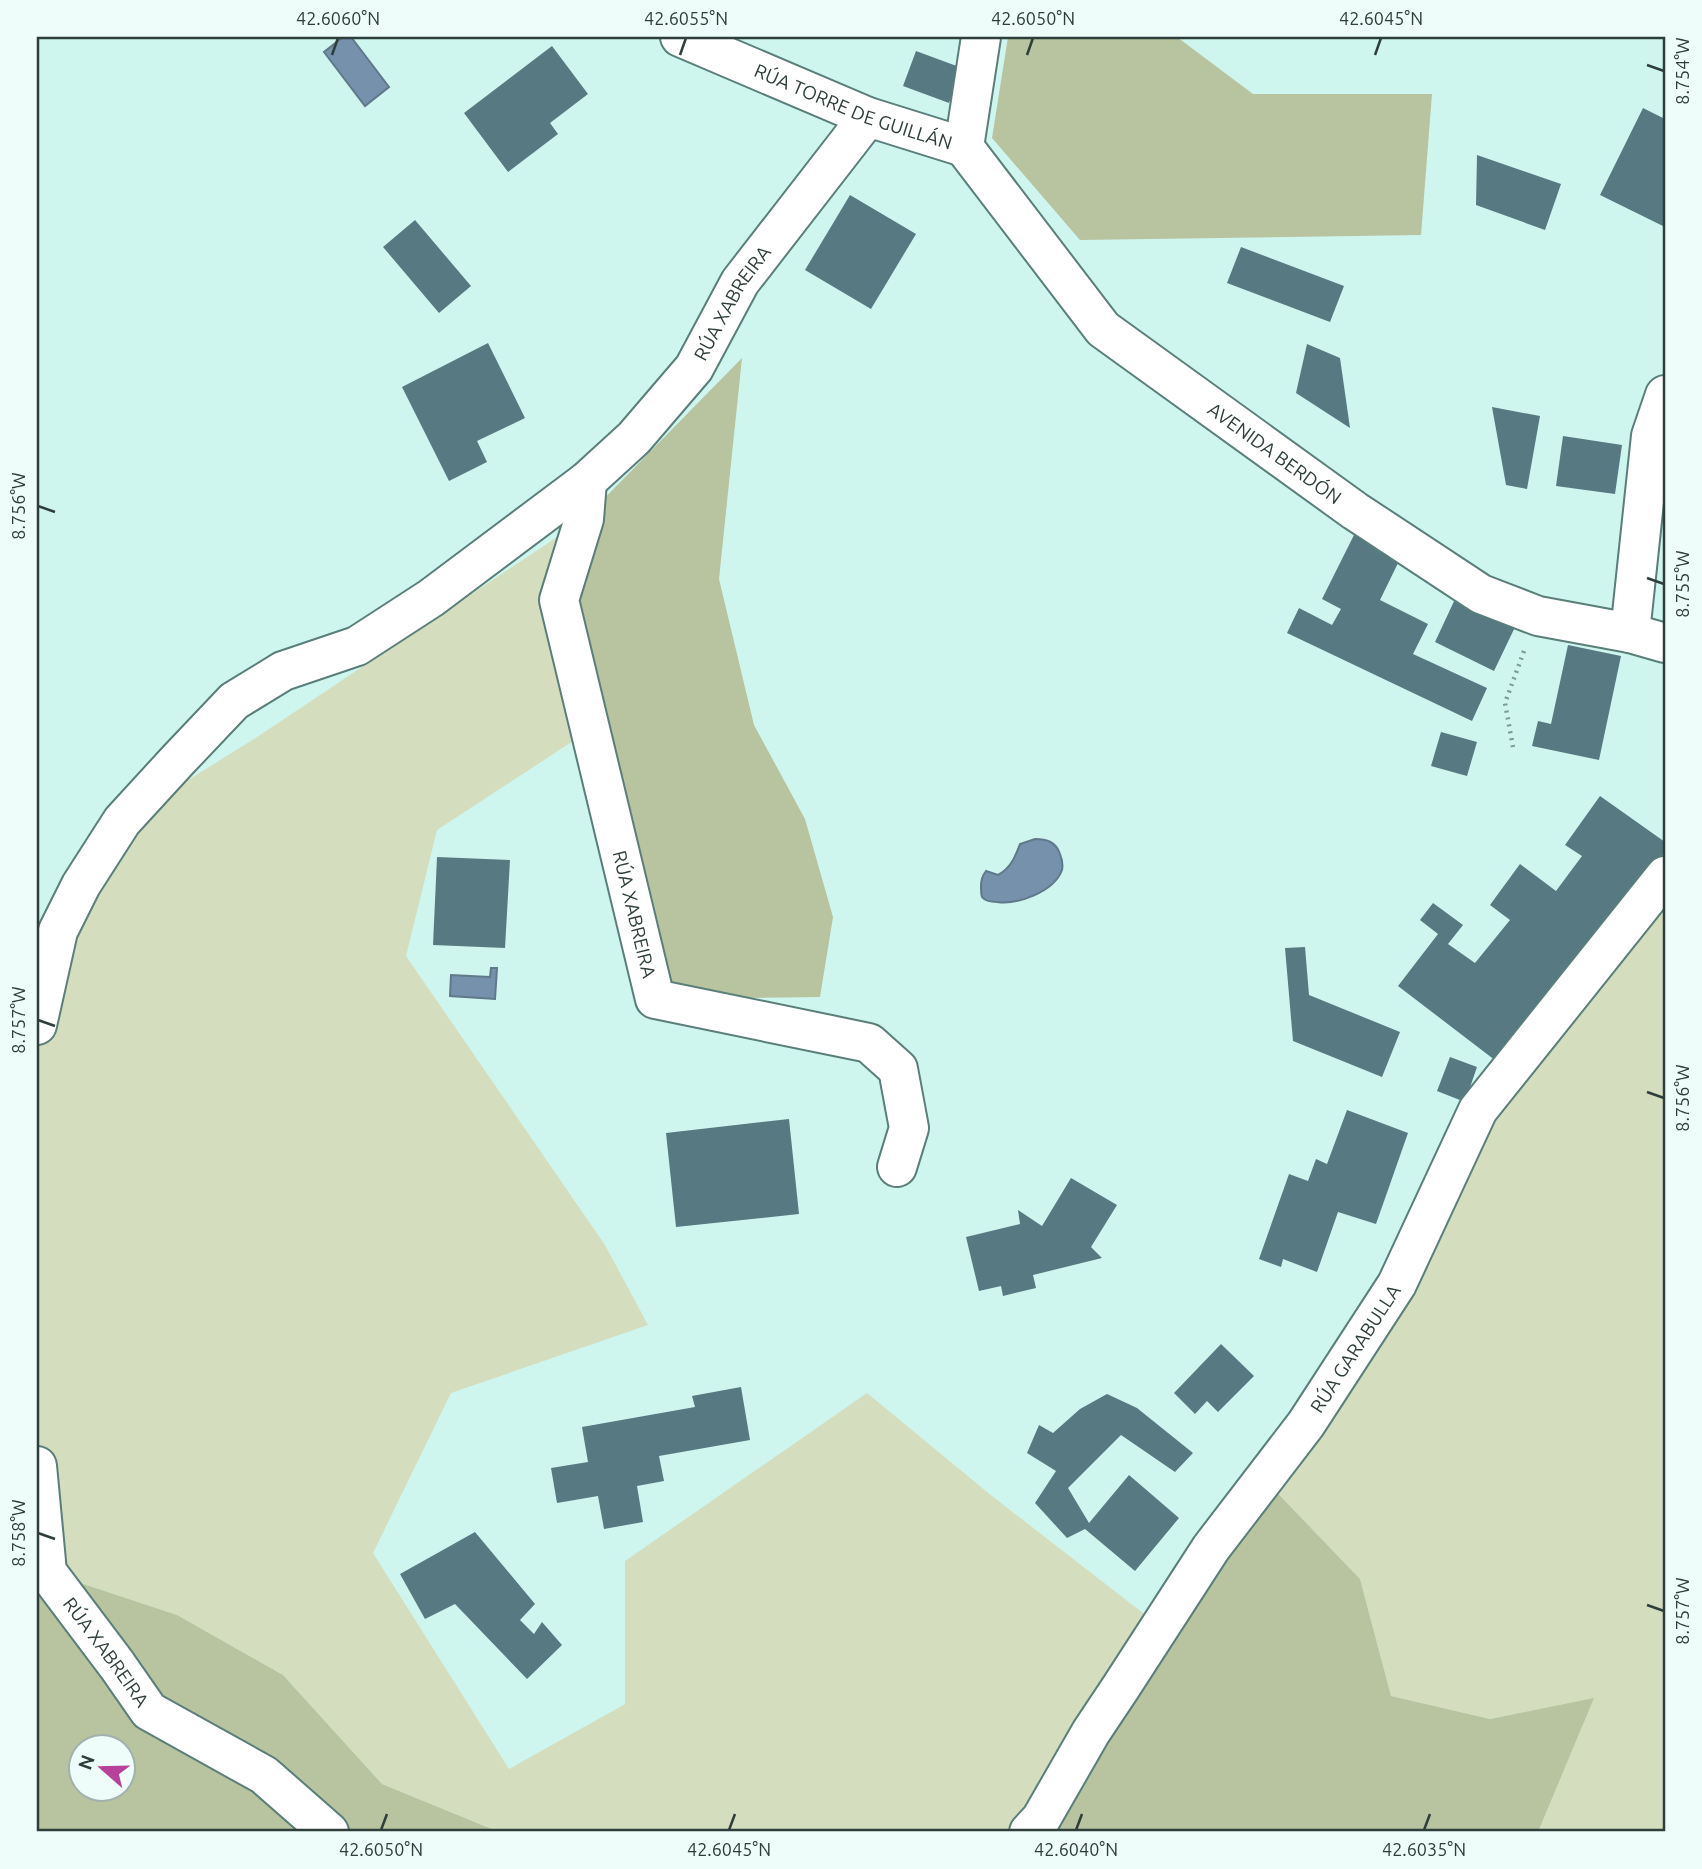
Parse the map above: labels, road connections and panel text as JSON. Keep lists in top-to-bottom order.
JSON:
{
  "streets": {
    "street": [
      "RÚA TORRE DE GUILLÁN",
      "RÚA XABREIRA",
      "AVENIDA BERDÓN",
      "RÚA GARABULLA"
    ]
  },
  "crossings": [
    ["RÚA TORRE DE GUILLÁN", "RÚA XABREIRA"],
    ["RÚA TORRE DE GUILLÁN", "AVENIDA BERDÓN"]
  ],
  "north": "left",
  "coordinates": [
    "42.6060°N",
    "42.6055°N",
    "42.6050°N",
    "42.6045°N",
    "8.754°W",
    "8.756°W",
    "8.755°W",
    "8.757°W",
    "8.758°W",
    "42.6040°N",
    "42.6035°N"
  ]
}
